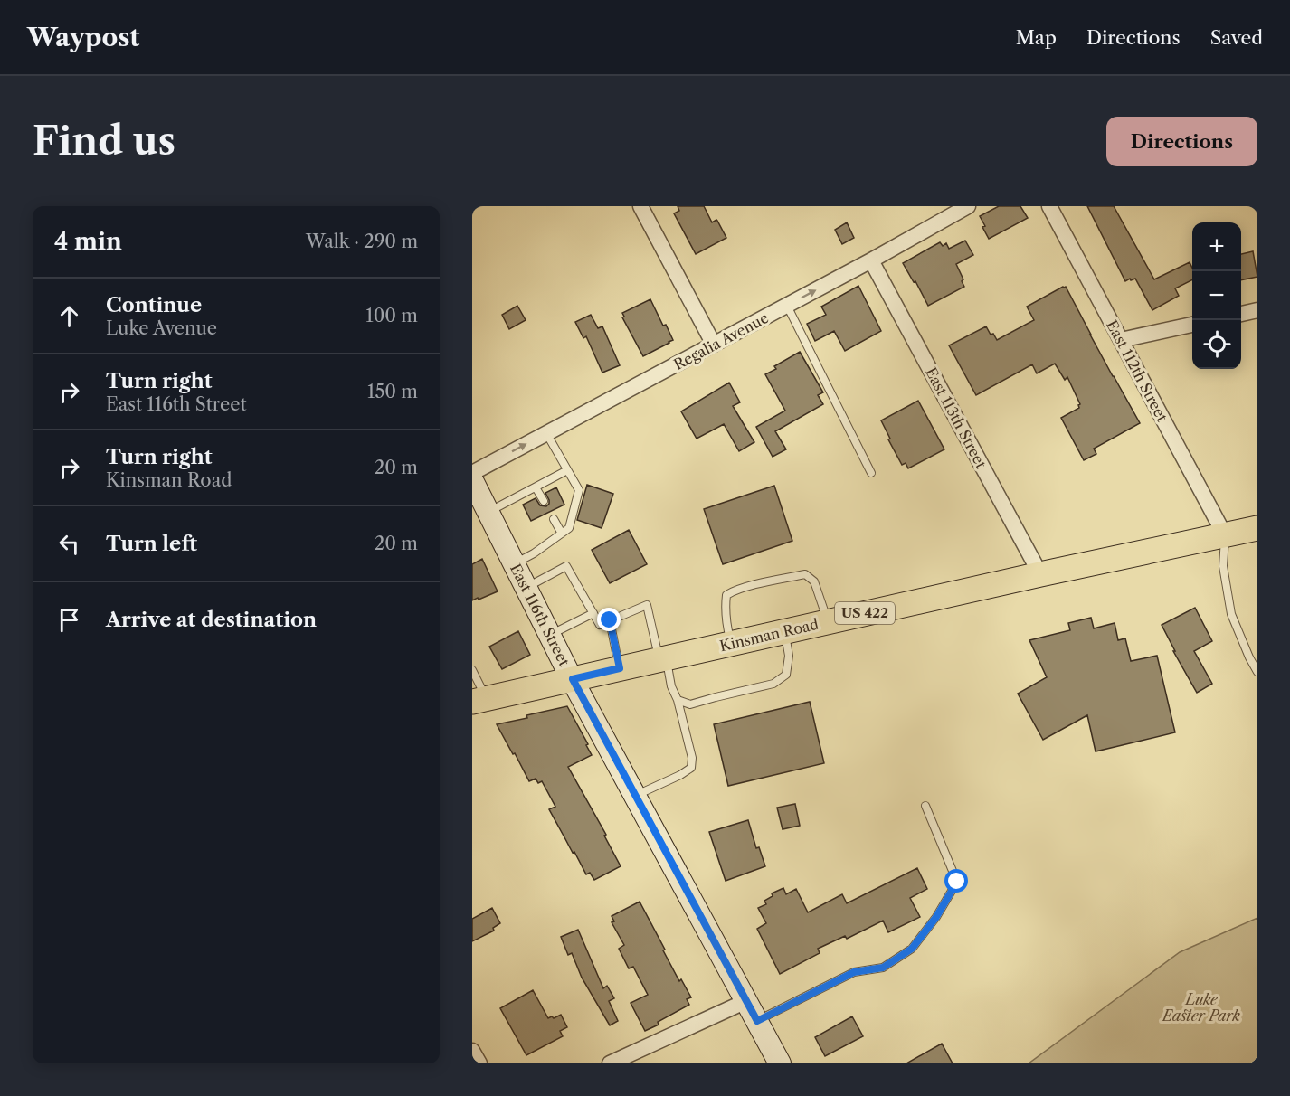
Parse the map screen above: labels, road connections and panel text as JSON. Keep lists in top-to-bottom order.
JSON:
{
  "streets": {
    "main road": ["US 422", "East 116th Street", "Kinsman Road"],
    "street": ["Regalia Avenue", "East 112th Street", "East 113th Street"]
  },
  "crossings": [
    ["Regalia Avenue", "East 113th Street"],
    ["East 112th Street", "Kinsman Road"],
    ["East 113th Street", "Kinsman Road"],
    ["East 116th Street", "Kinsman Road"]
  ],
  "parks": ["Luke Easter Park"],
  "page": {
    "header": "Waypost",
    "nav": ["Map", "Directions", "Saved"],
    "buttons": "Directions",
    "title": "Find us",
    "heading": ["4 min", "Walk · 290 m"],
    "map_buttons": ["+", "−"],
    "list": [
      ["Continue", "Luke Avenue", "100 m"],
      ["Turn right", "East 116th Street", "150 m"],
      ["Turn right", "Kinsman Road", "20 m"],
      ["Turn left", "20 m"],
      "Arrive at destination"
    ]
  }
}
